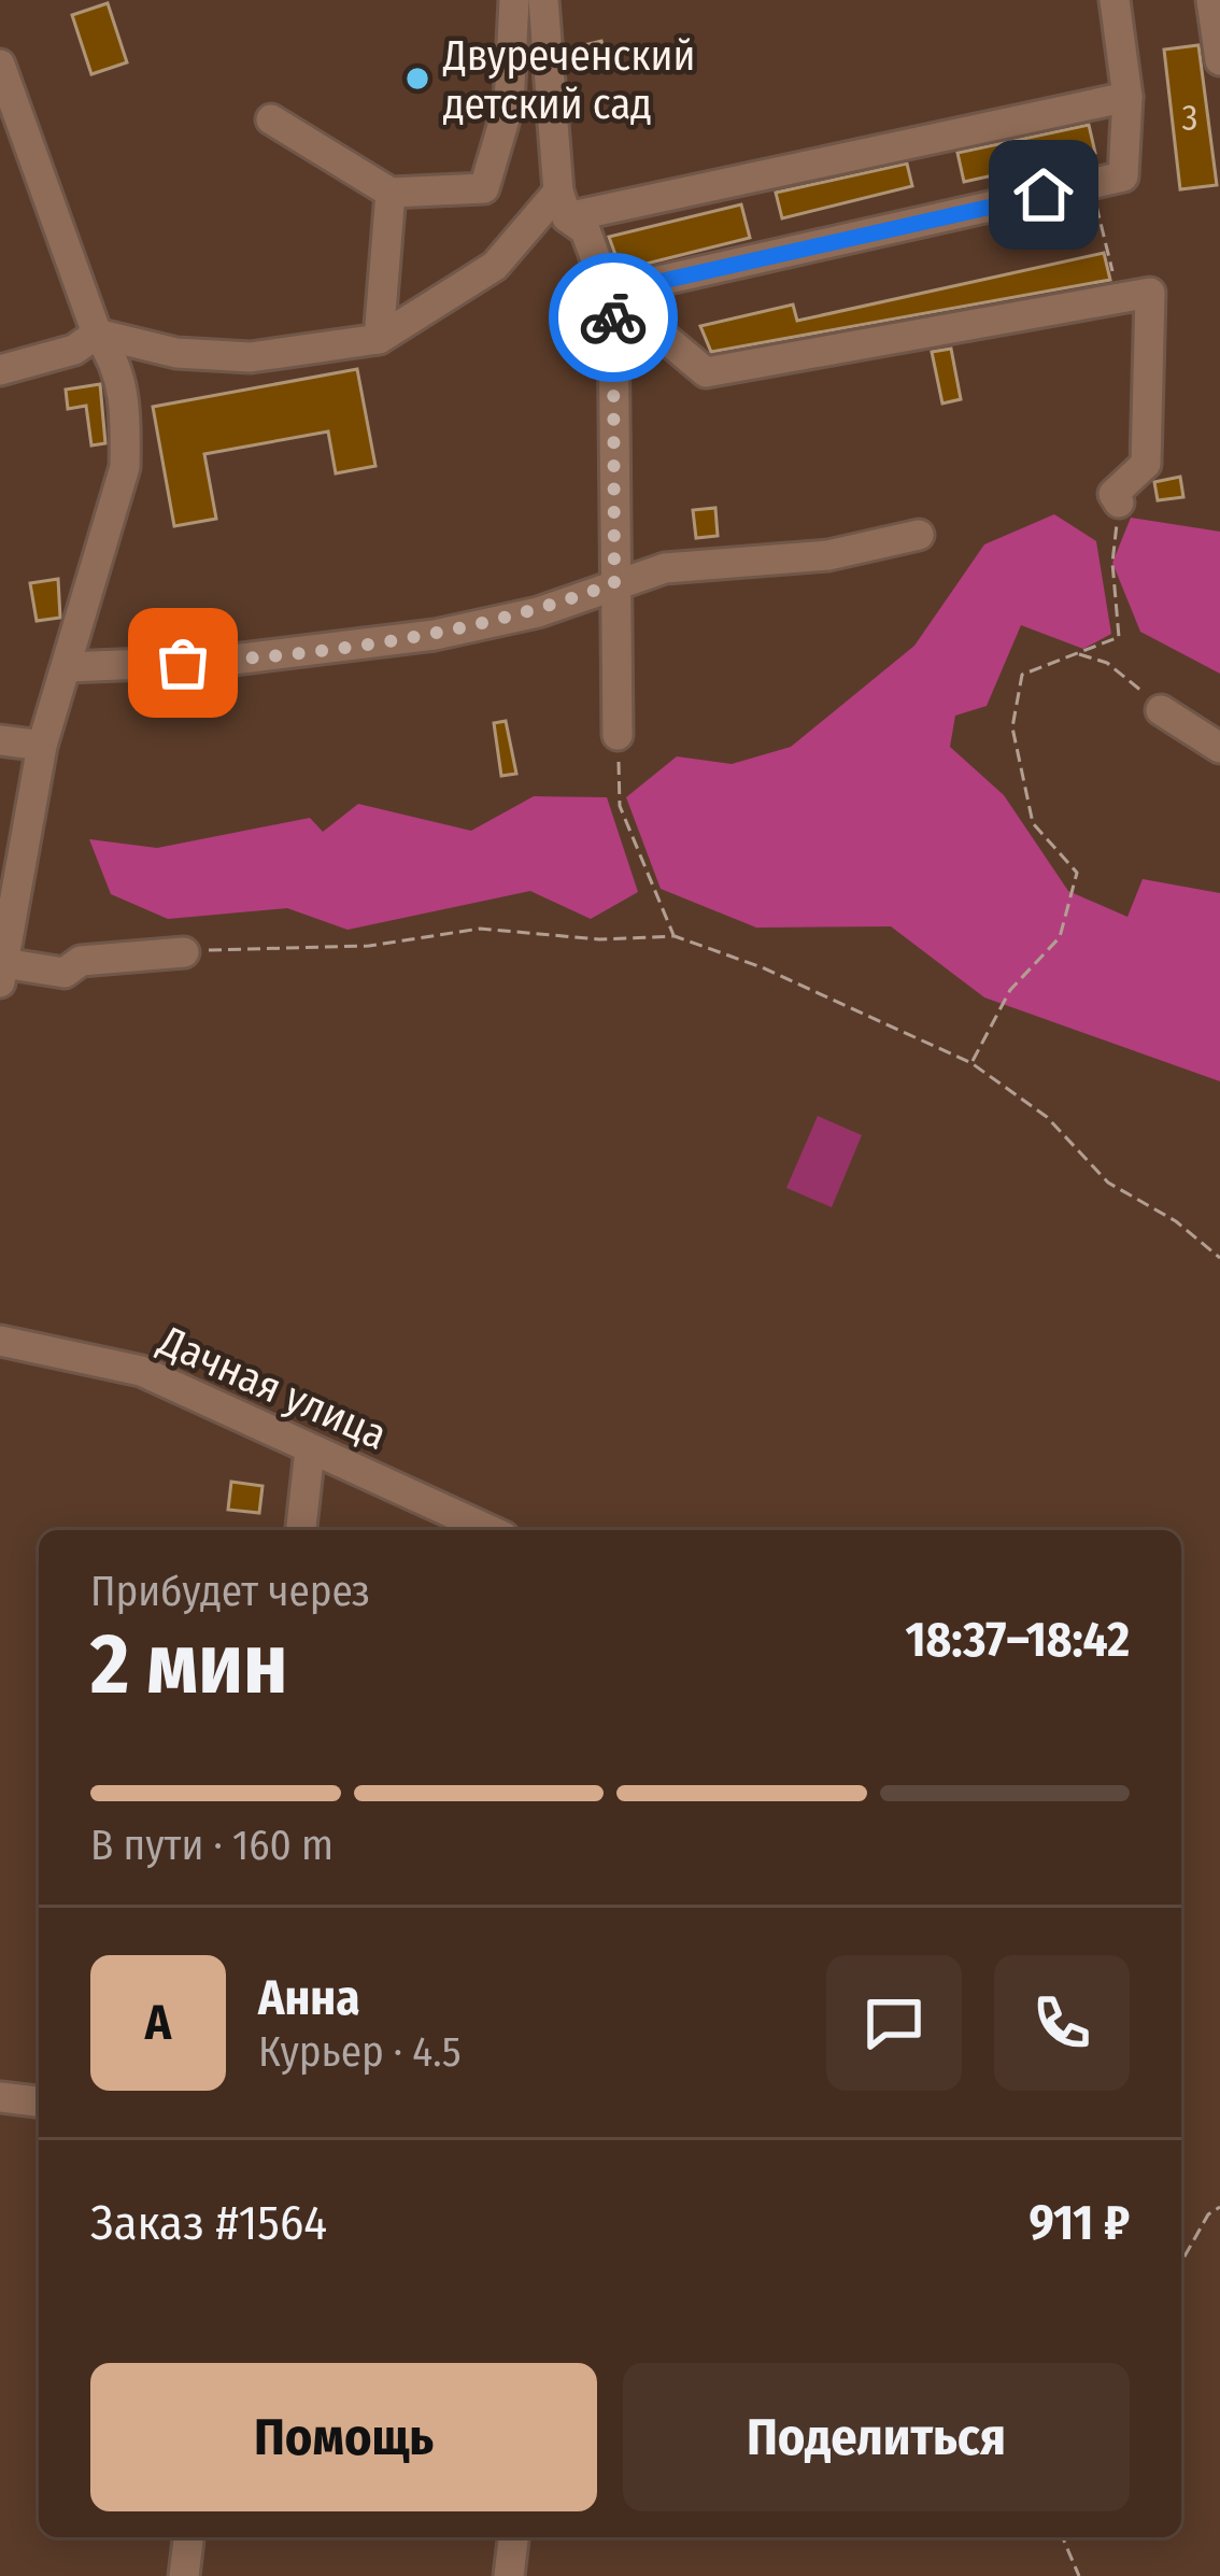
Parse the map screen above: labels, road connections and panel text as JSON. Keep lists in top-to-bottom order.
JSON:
{
  "streets": {
    "street": ["Дачная улица"]
  },
  "places": ["Двуреченский детский сад"],
  "house_numbers": ["3"],
  "page": {
    "heading": ["2 мин", "Прибудет через", "18:37–18:42"],
    "panel": [
      "Анна",
      "Курьер · 4.5",
      "Заказ #1564",
      "911 ₽"
    ],
    "bar": "В пути · 160 m",
    "round": "А",
    "buttons": ["Помощь", "Поделиться"]
  }
}
